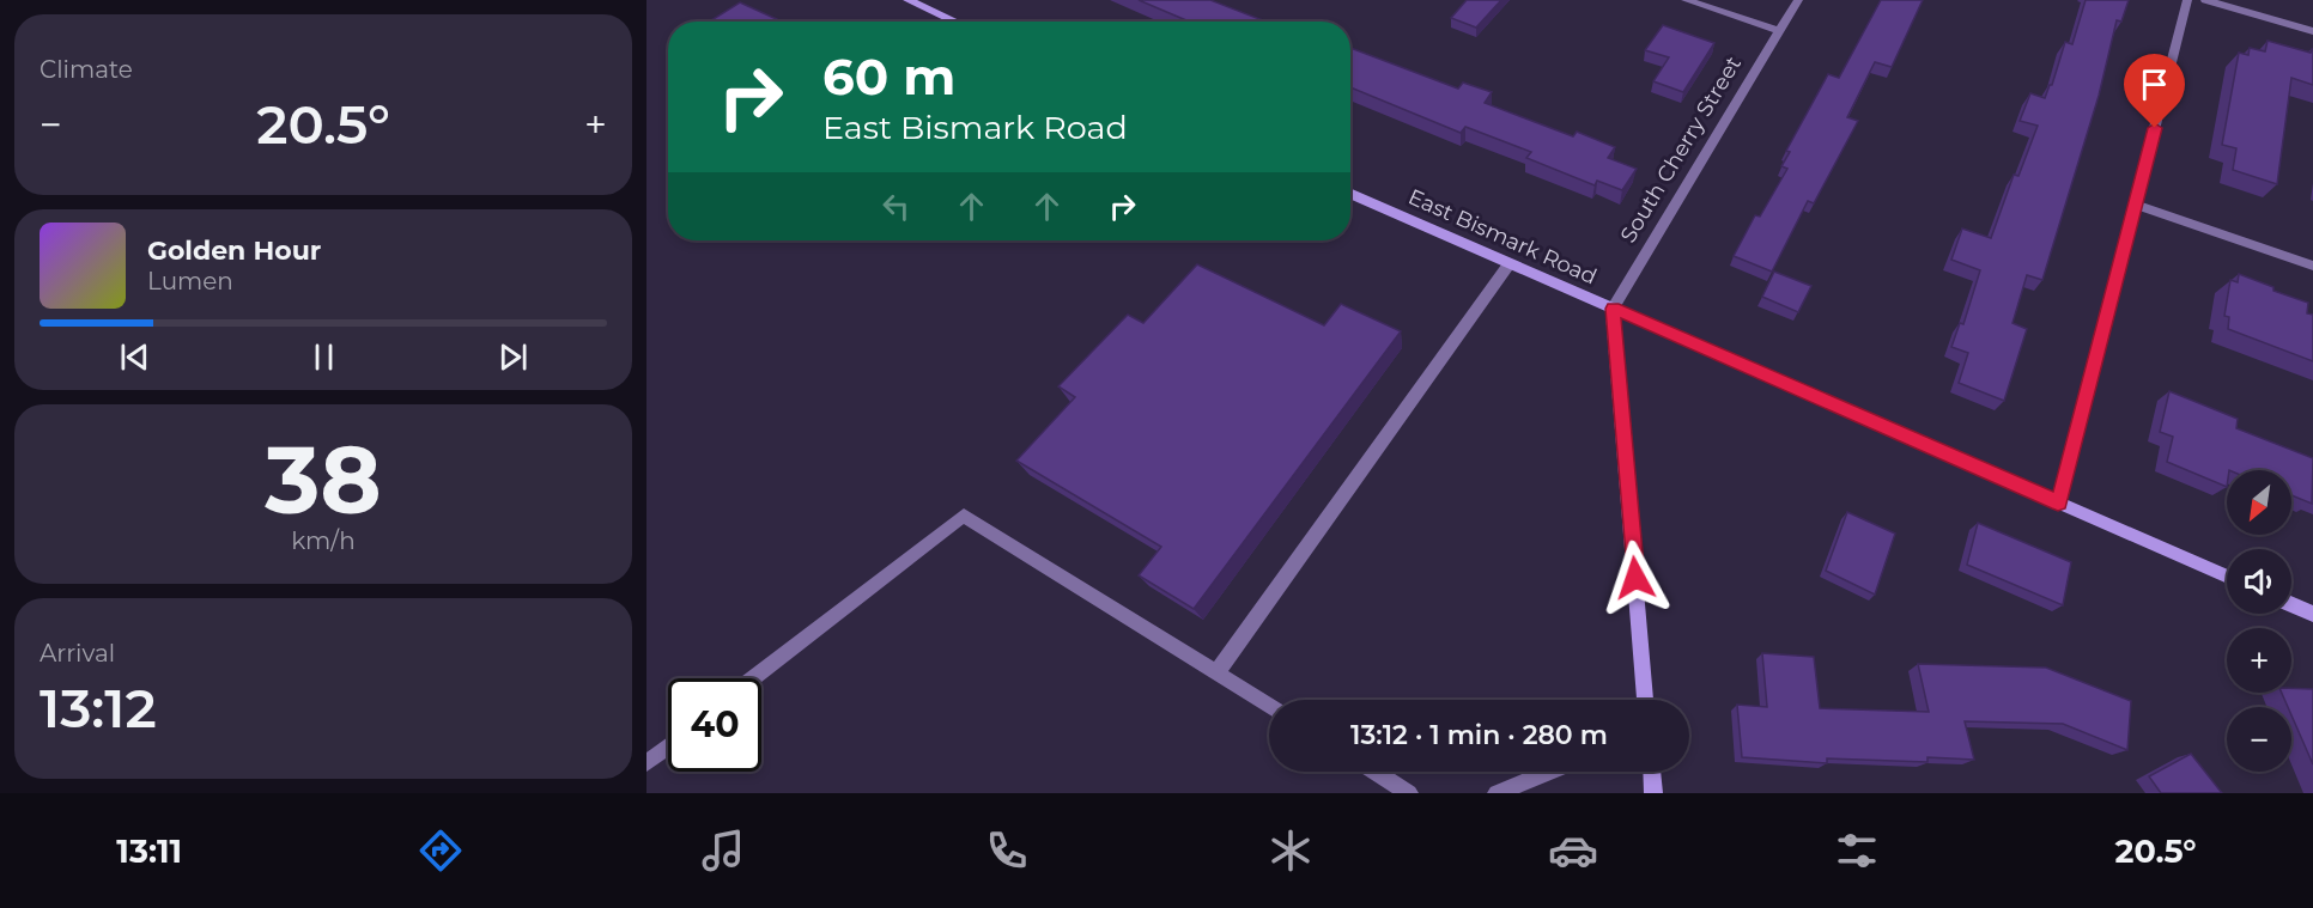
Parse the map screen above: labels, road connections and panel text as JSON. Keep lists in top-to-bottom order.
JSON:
{
  "streets": {
    "street": ["South Cherry Street", "East Bismark Road"]
  },
  "crossings": [
    ["South Cherry Street", "East Bismark Road"]
  ],
  "north": "bottom left",
  "page": {
    "tile": [
      "Climate",
      ["38", "km/h"],
      ["Arrival", "13:12"]
    ],
    "turn": ["60 m", "East Bismark Road"],
    "heat": ["−", "20.5°", "+"],
    "song": ["Golden Hour", "Lumen"],
    "map_buttons": ["+", "−"],
    "limit": "40",
    "trip": "13:12 · 1 min · 280 m",
    "tabs": ["13:11", "20.5°"]
  }
}
